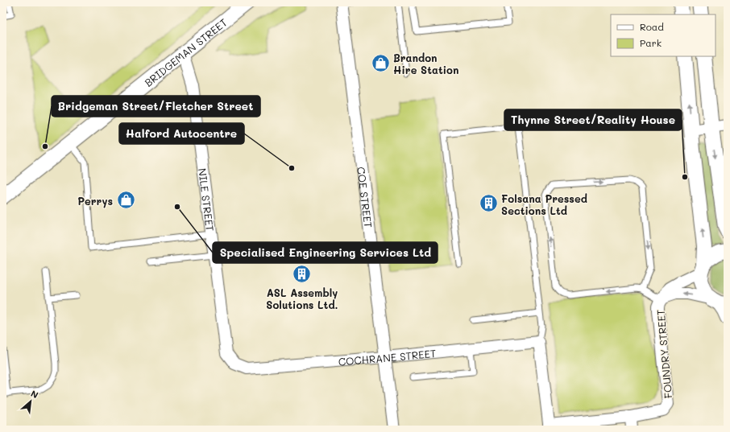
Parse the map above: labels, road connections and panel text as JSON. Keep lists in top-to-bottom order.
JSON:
{
  "streets": {
    "street": [
      "BRIDGEMAN STREET",
      "COE STREET",
      "NILE STREET",
      "FOUNDRY STREET",
      "COCHRANE STREET"
    ]
  },
  "crossings": [
    ["BRIDGEMAN STREET", "NILE STREET"],
    ["COE STREET", "COCHRANE STREET"],
    ["NILE STREET", "COCHRANE STREET"]
  ],
  "places": {
    "shop": ["Brandon Hire Station", "Perrys"],
    "other": [
      "Bridgeman Street/Fletcher Street",
      "Halford Autocentre",
      "Thynne Street/Reality House",
      "Specialised Engineering Services Ltd"
    ],
    "building": ["Folsana Pressed Sections Ltd", "ASL Assembly Solutions Ltd."]
  },
  "legend": ["Road", "Park"],
  "north": "top right"
}
